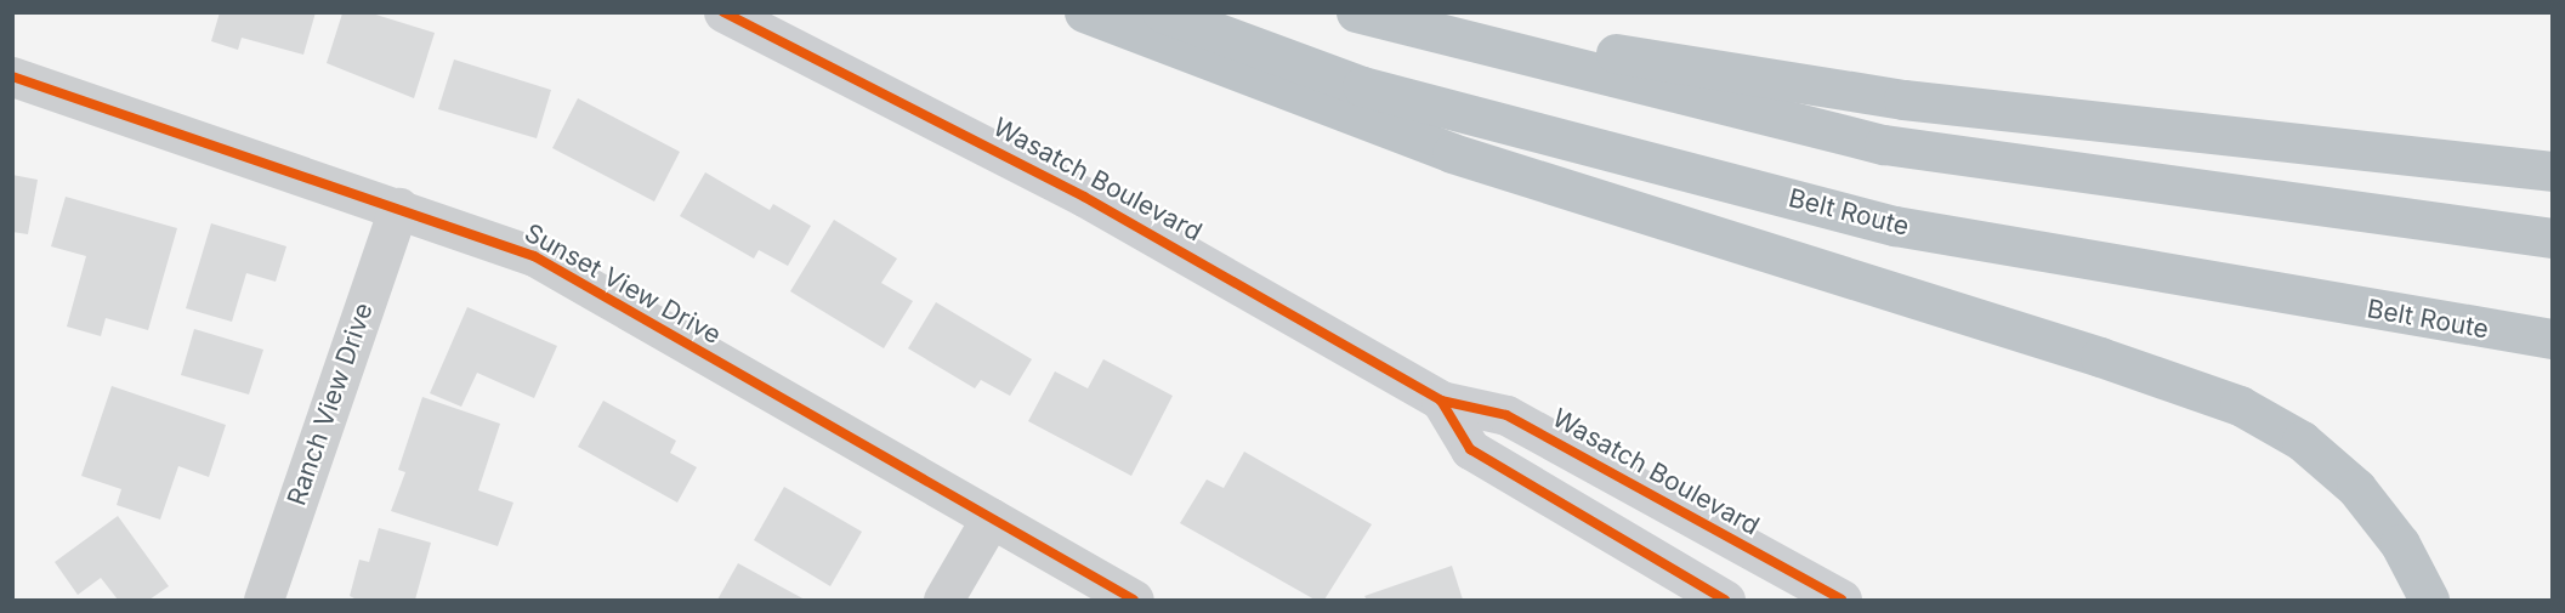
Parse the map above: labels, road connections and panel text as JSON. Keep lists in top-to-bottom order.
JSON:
{
  "streets": {
    "highway": ["Belt Route"],
    "main road": ["Wasatch Boulevard"],
    "street": ["Sunset View Drive", "Ranch View Drive"]
  },
  "crossings": [
    ["Sunset View Drive", "Ranch View Drive"]
  ]
}
